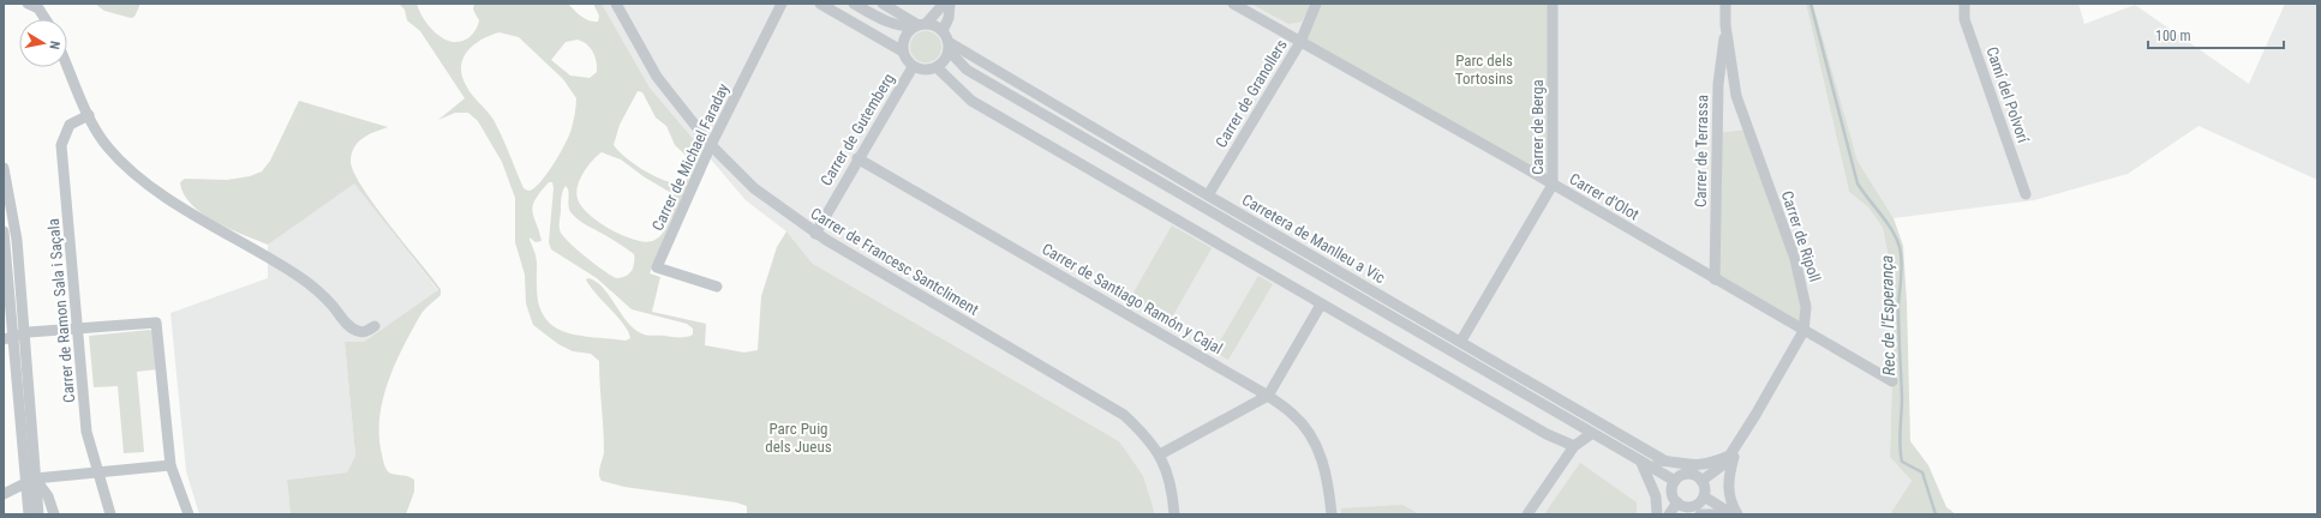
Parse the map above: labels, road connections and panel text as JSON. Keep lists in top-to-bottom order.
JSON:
{
  "streets": {
    "street": [
      "Carrer de Granollers",
      "Camí del Polvorí",
      "Carrer de Berga",
      "Carrer de Gutemberg",
      "Carrer de Terrassa",
      "Carrer de Michael Faraday",
      "Carrer d'Olot",
      "Carrer de Ripoll",
      "Carretera de Manlleu a Vic",
      "Carrer de Francesc Santcliment",
      "Carrer de Santiago Ramón y Cajal",
      "Carrer de Ramon Sala i Saçala"
    ]
  },
  "crossings": [
    ["Carrer de Granollers", "Carrer d'Olot"],
    ["Carrer de Granollers", "Carretera de Manlleu a Vic"],
    ["Carrer de Berga", "Carrer d'Olot"],
    ["Carrer de Berga", "Carretera de Manlleu a Vic"],
    ["Carrer de Gutemberg", "Carretera de Manlleu a Vic"],
    ["Carrer de Gutemberg", "Carrer de Francesc Santcliment"],
    ["Carrer de Gutemberg", "Carrer de Santiago Ramón y Cajal"],
    ["Carrer de Terrassa", "Carrer d'Olot"],
    ["Carrer de Terrassa", "Carrer de Ripoll"],
    ["Carrer de Michael Faraday", "Carrer de Francesc Santcliment"],
    ["Carrer d'Olot", "Carrer de Ripoll"],
    ["Carrer de Ripoll", "Carretera de Manlleu a Vic"]
  ],
  "water": ["Rec de l'Esperança"],
  "parks": ["Parc dels Tortosins", "Parc Puig dels Jueus"],
  "scale_bar": "100 m",
  "north": "right"
}
